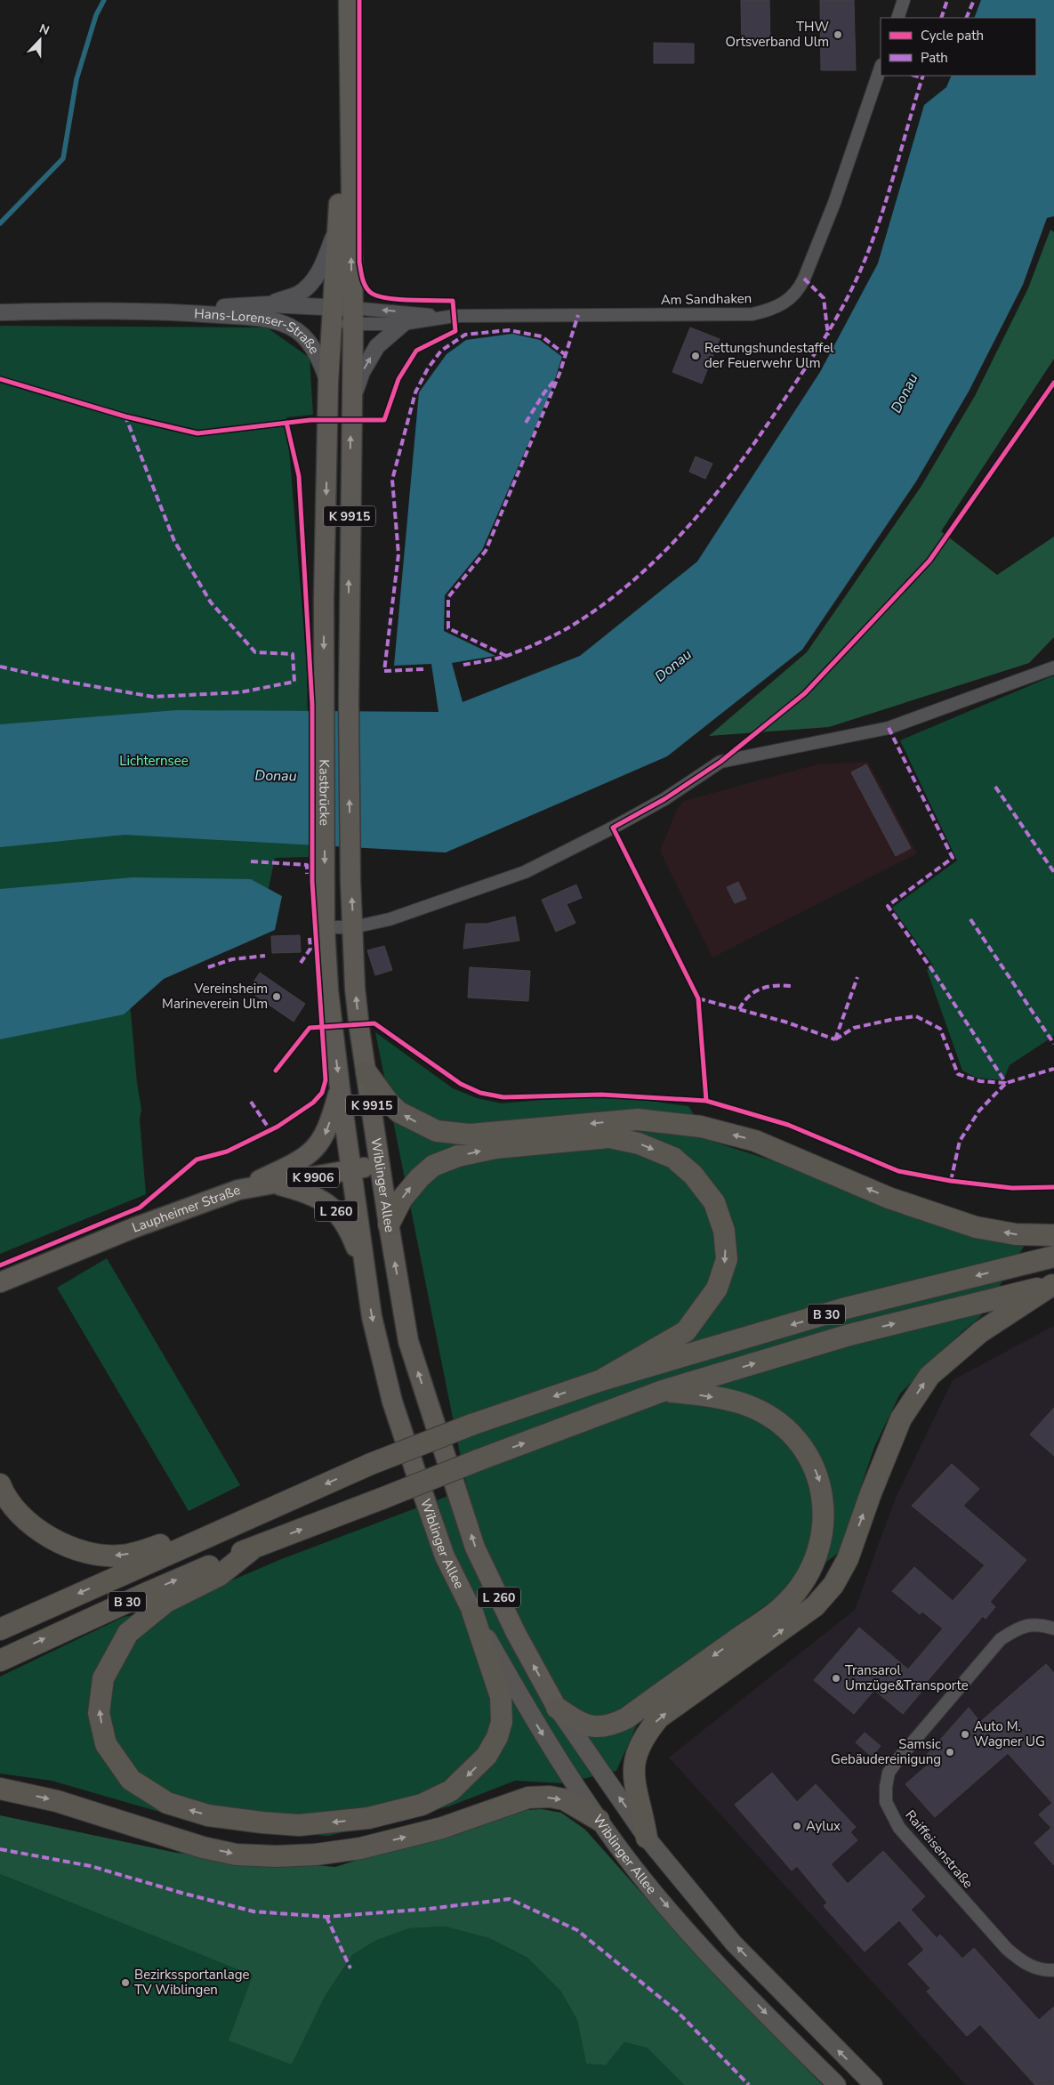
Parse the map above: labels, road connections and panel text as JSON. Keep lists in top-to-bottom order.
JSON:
{
  "streets": {
    "highway": ["B 30"],
    "main road": [
      "K 9915",
      "Kastbrücke",
      "K 9906",
      "Wiblinger Allee",
      "Laupheimer Straße",
      "L 260"
    ],
    "street": ["Am Sandhaken", "Hans-Lorenser-Straße", "Raiffeisenstraße"]
  },
  "crossings": [
    ["Am Sandhaken", "Hans-Lorenser-Straße"],
    ["Am Sandhaken", "K 9915"],
    ["Hans-Lorenser-Straße", "K 9915"],
    ["Hans-Lorenser-Straße", "Kastbrücke"],
    ["K 9915", "Kastbrücke"],
    ["Kastbrücke", "Wiblinger Allee"],
    ["Wiblinger Allee", "Laupheimer Straße"],
    ["Wiblinger Allee", "L 260"],
    ["Laupheimer Straße", "L 260"]
  ],
  "water": ["Donau"],
  "parks": ["Lichternsee"],
  "places": [
    "THW Ortsverband Ulm",
    "Rettungshundestaffel der Feuerwehr Ulm",
    "Vereinsheim Marineverein Ulm",
    "Transarol Umzüge&Transporte",
    "Auto M. Wagner UG",
    "Samsic Gebäudereinigung",
    "Aylux",
    "Bezirkssportanlage TV Wiblingen"
  ],
  "legend": ["Cycle path", "Path"],
  "north": "top"
}
